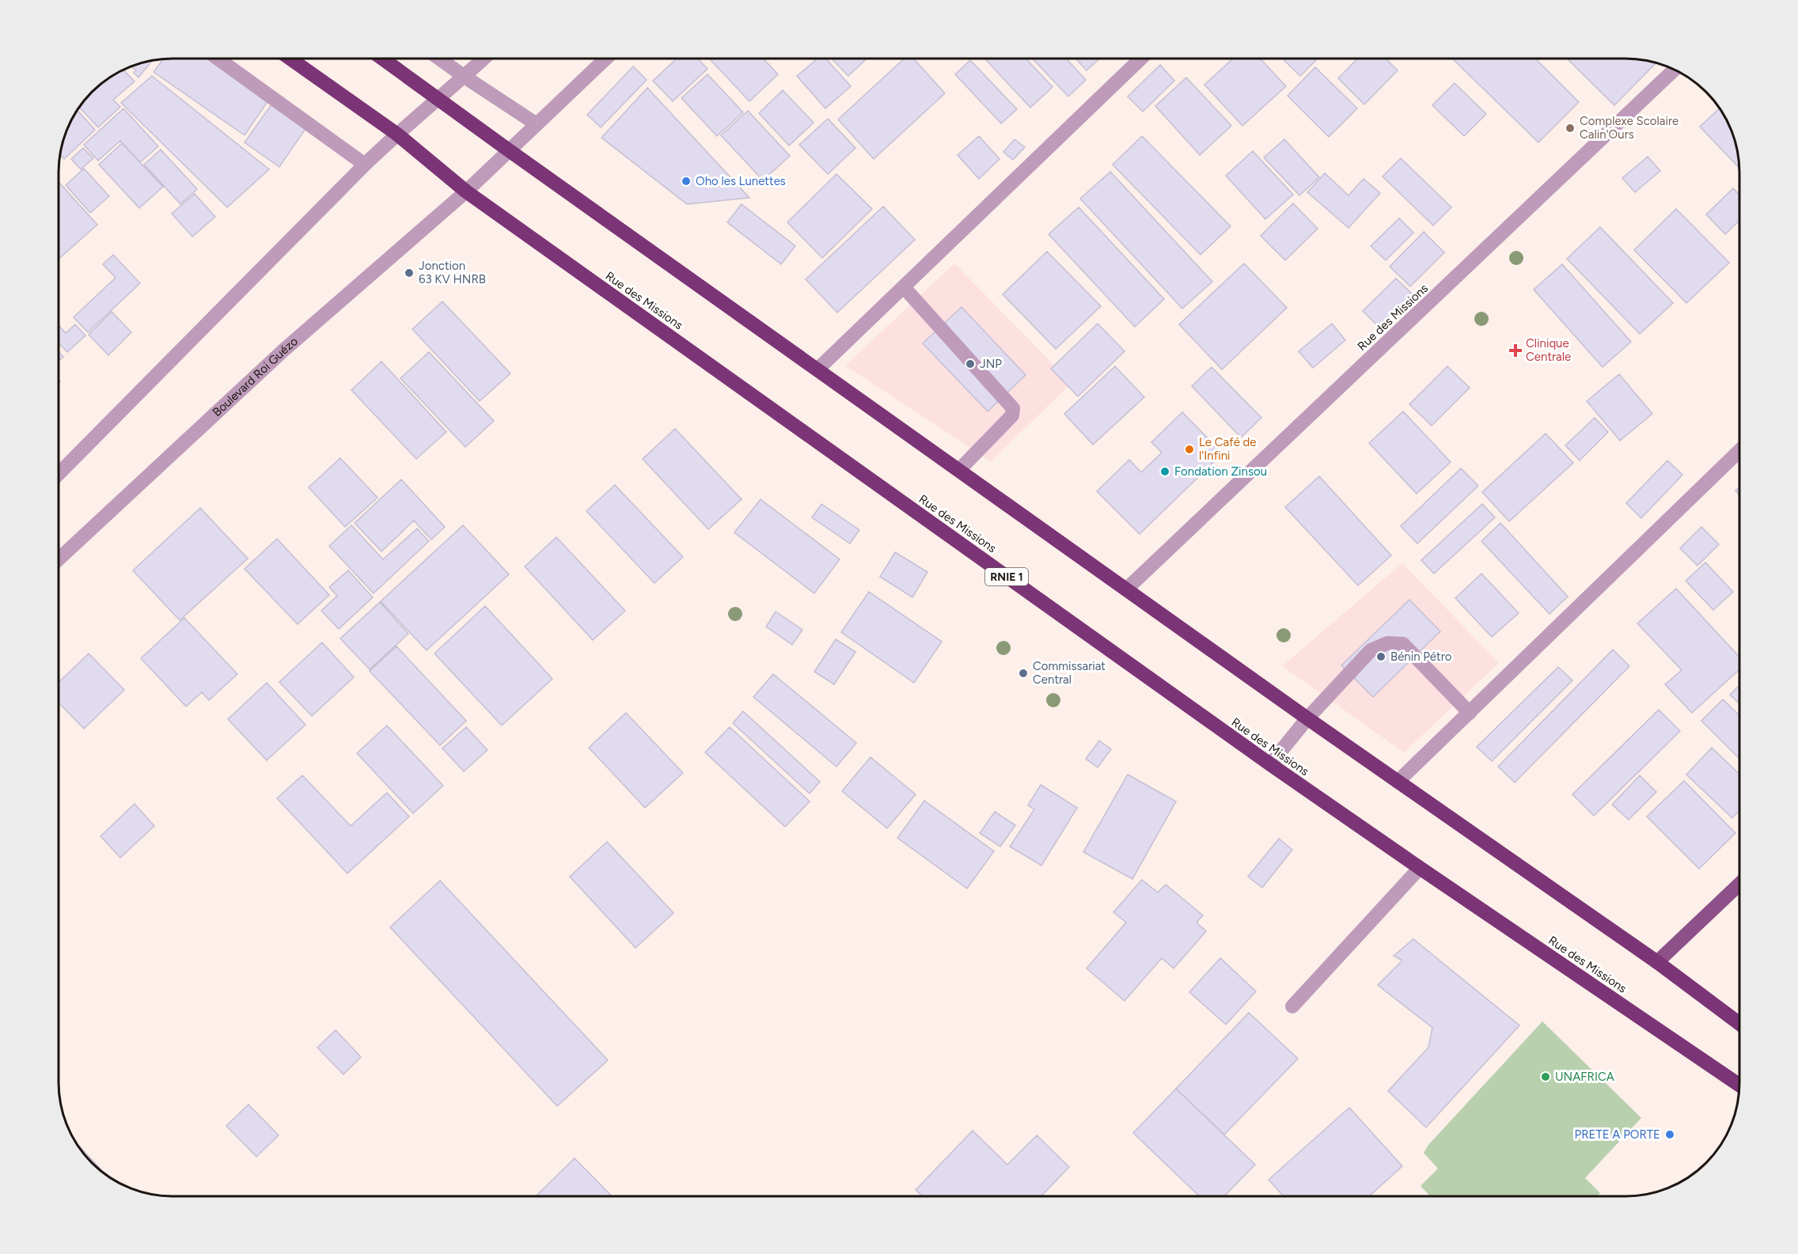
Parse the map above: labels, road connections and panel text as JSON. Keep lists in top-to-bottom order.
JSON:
{
  "streets": {
    "highway": ["Rue des Missions", "RNIE 1"],
    "street": ["Boulevard Roi Guézo"]
  },
  "crossings": [
    ["Rue des Missions", "Boulevard Roi Guézo"]
  ],
  "places": {
    "other": [
      "Complexe Scolaire Calin'Ours",
      "Oho les Lunettes",
      "Jonction 63 KV HNRB",
      "JNP",
      "Le Café de l'Infini",
      "Fondation Zinsou",
      "Bénin Pétro",
      "Commissariat Central",
      "UNAFRICA",
      "PRETE A PORTE"
    ],
    "health": ["Clinique Centrale"]
  }
}
